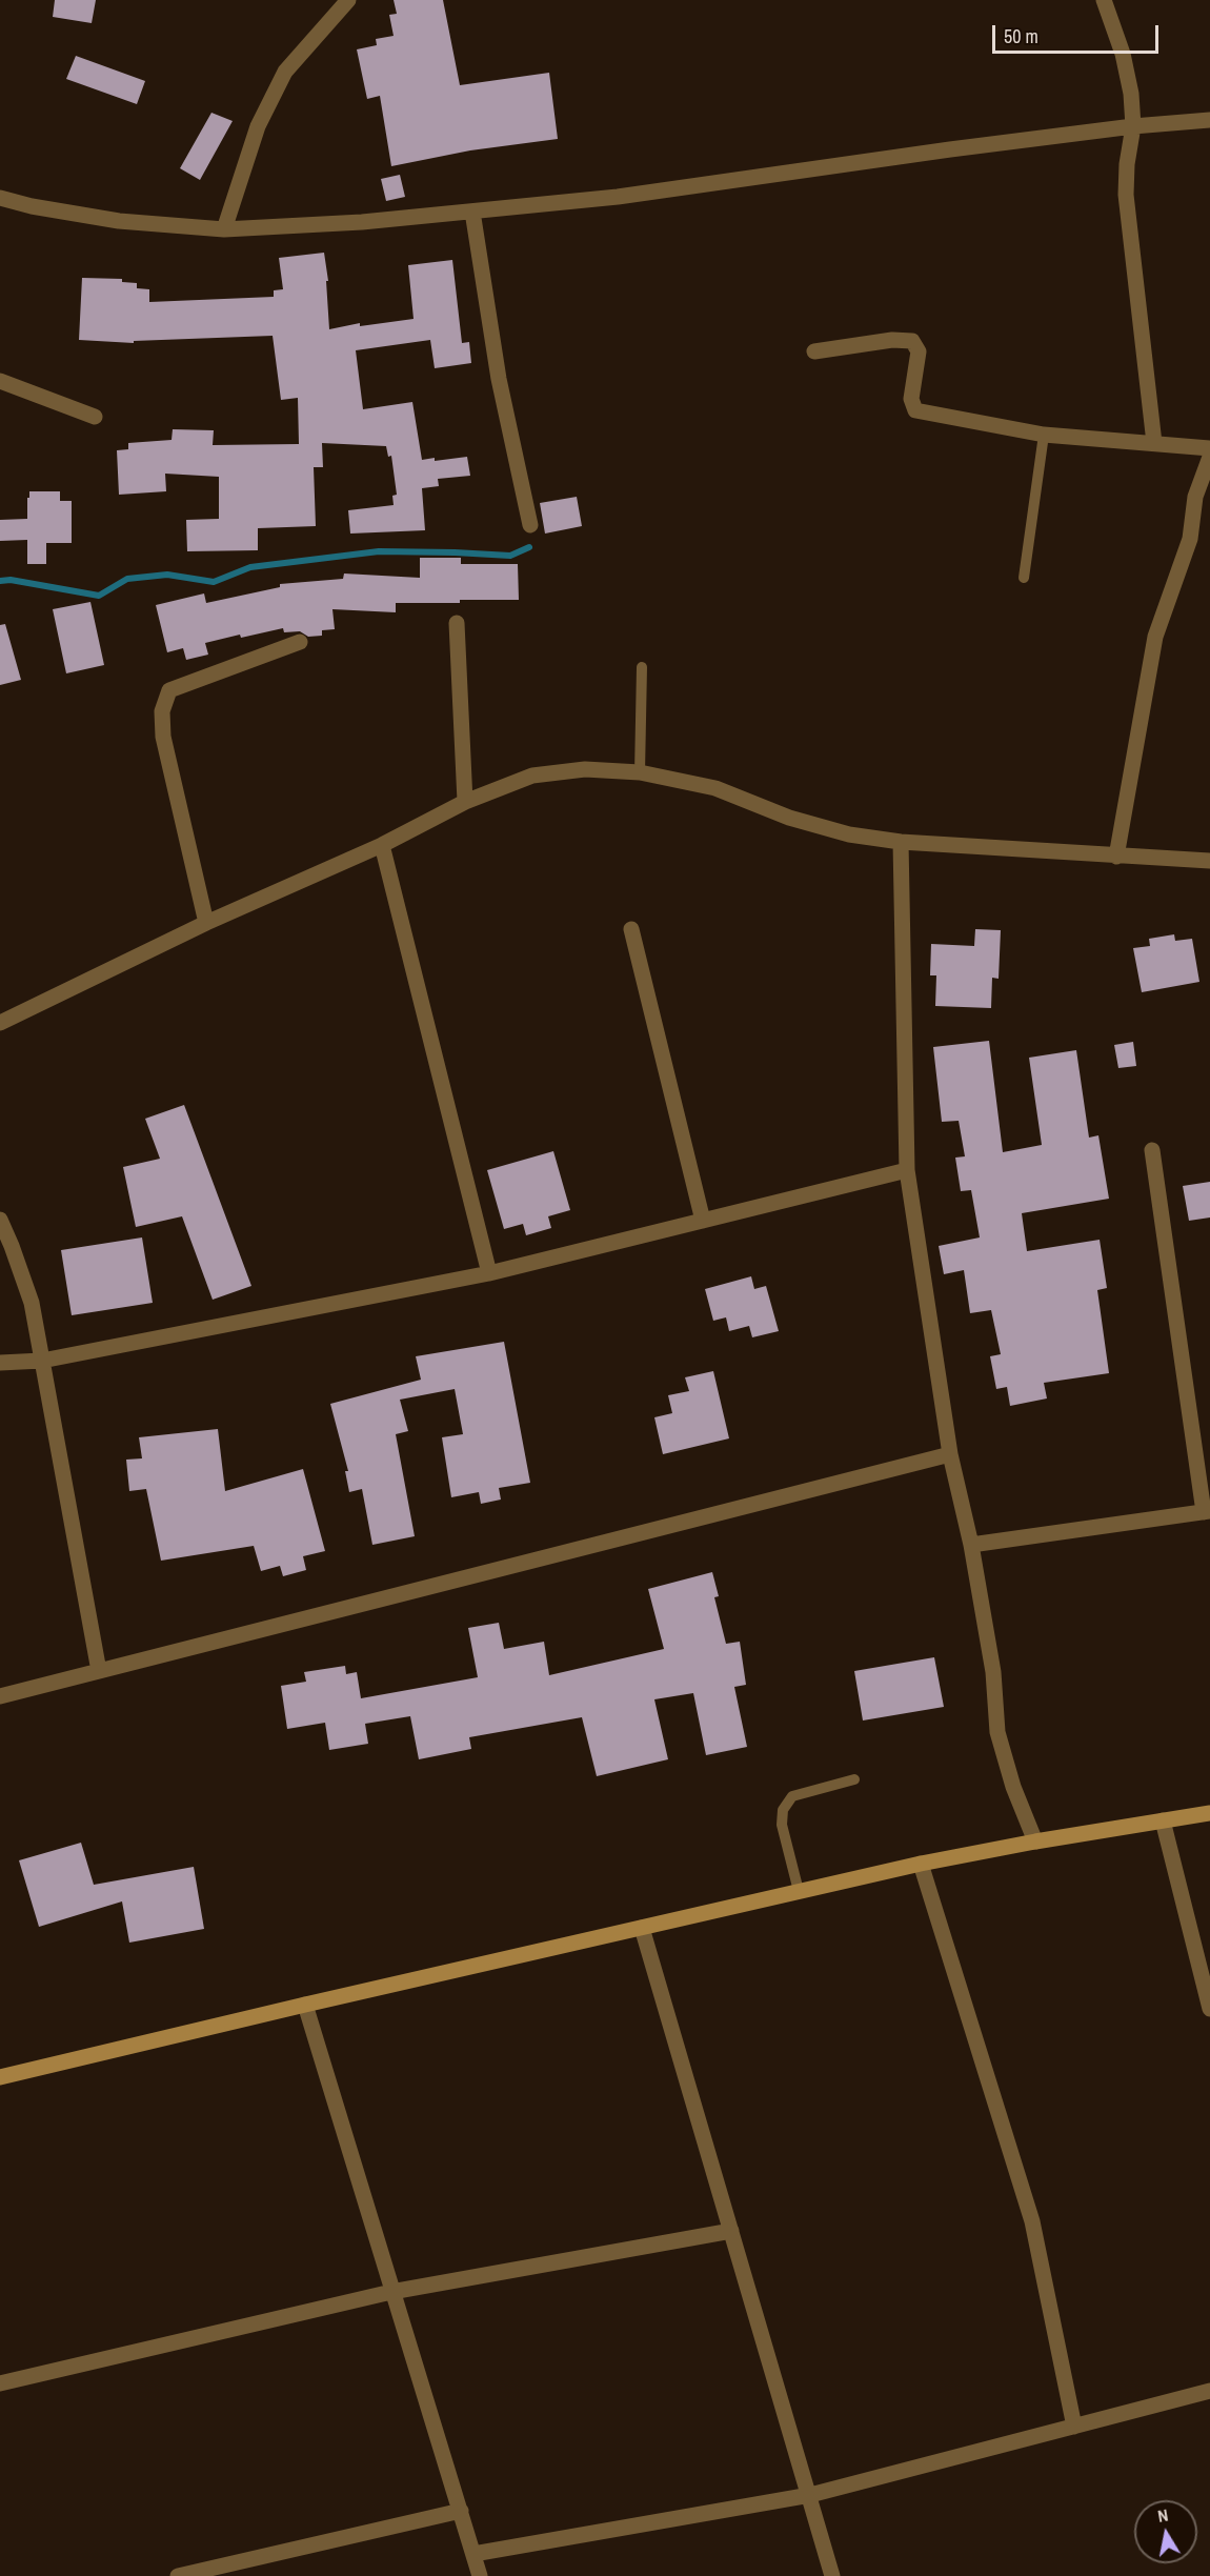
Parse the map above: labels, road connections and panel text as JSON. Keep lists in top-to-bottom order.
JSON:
{
  "scale_bar": "50 m",
  "north": "top"
}
